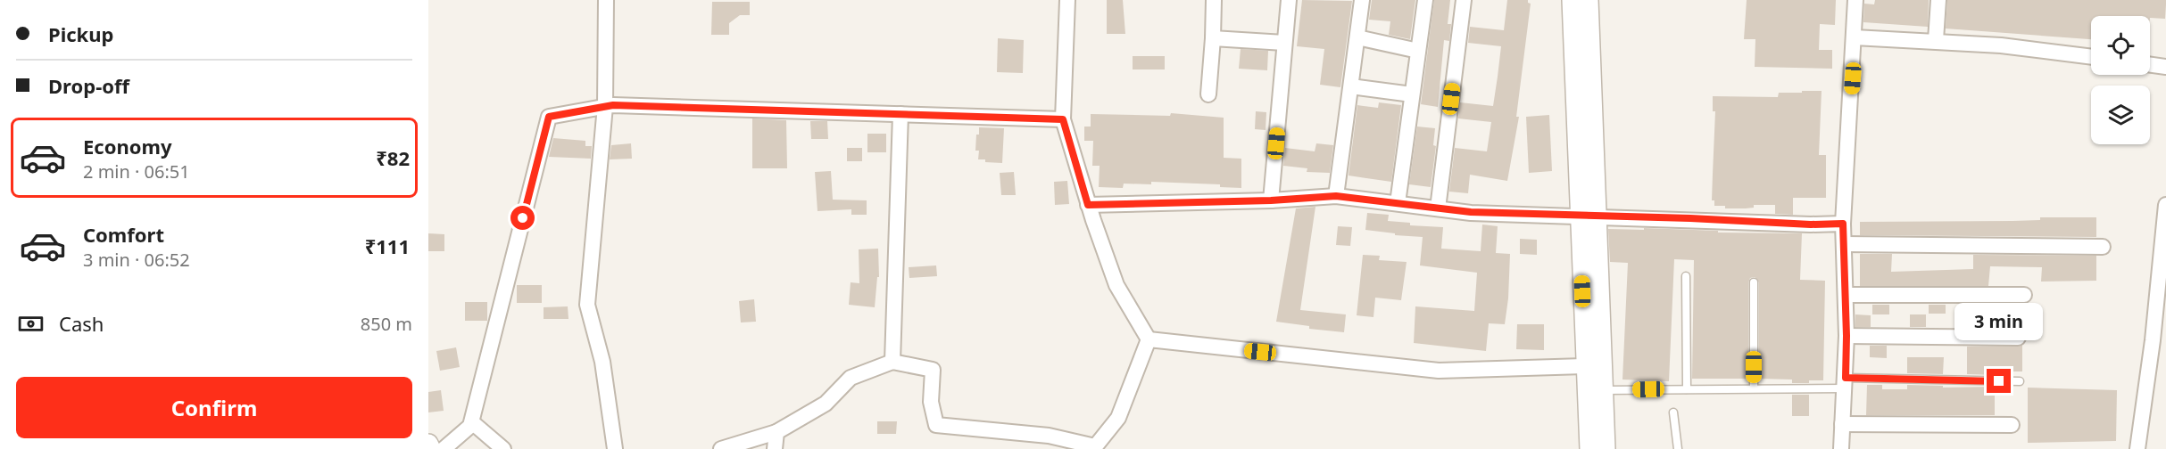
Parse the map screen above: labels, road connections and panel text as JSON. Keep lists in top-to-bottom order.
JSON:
{
  "page": {
    "banner": ["Pickup", "Drop-off"],
    "list": [
      {
        "name": "Economy",
        "note": "2 min · 06:51",
        "value": "₹82"
      },
      {
        "name": "Comfort",
        "note": "3 min · 06:52",
        "value": "₹111"
      }
    ],
    "pay": ["Cash", "850 m"],
    "bubble": "3 min",
    "buttons": "Confirm"
  }
}
